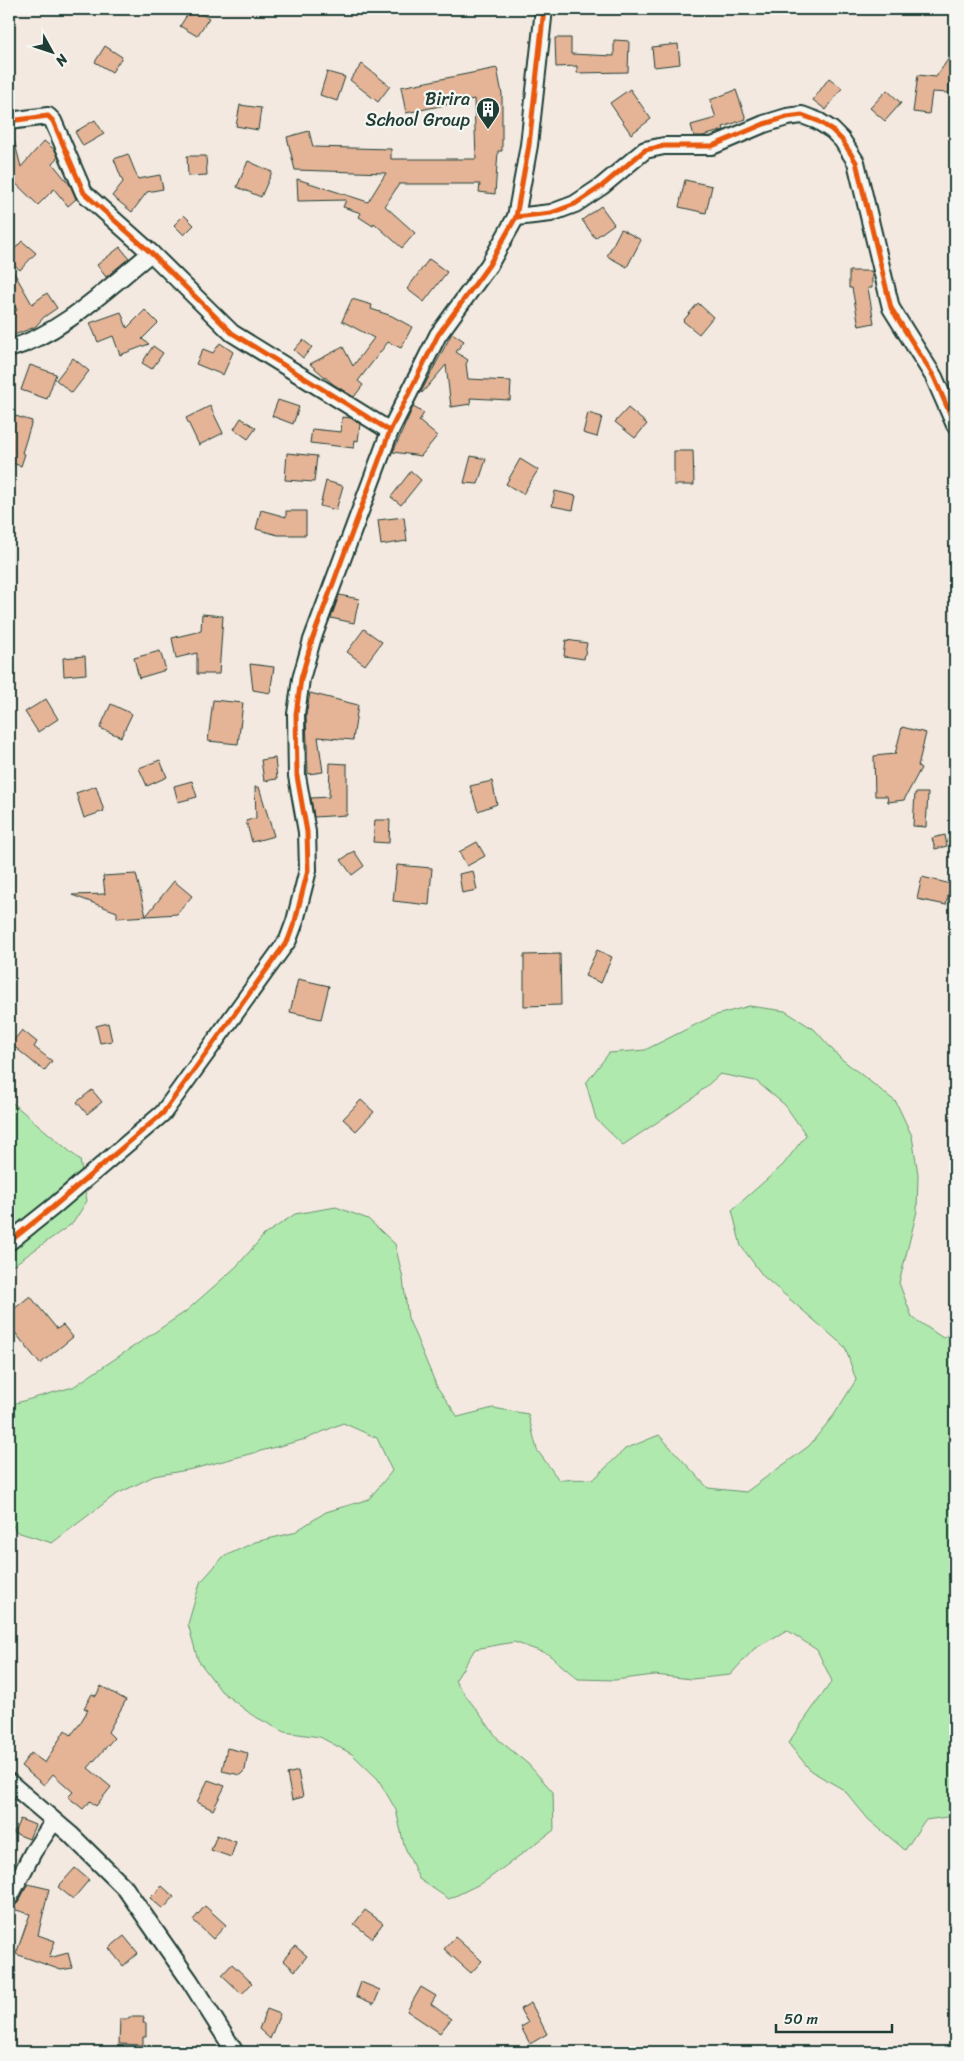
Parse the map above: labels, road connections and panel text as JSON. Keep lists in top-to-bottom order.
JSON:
{
  "places": {
    "building": ["Birira School Group"]
  },
  "scale_bar": "50 m",
  "north": "bottom right"
}
